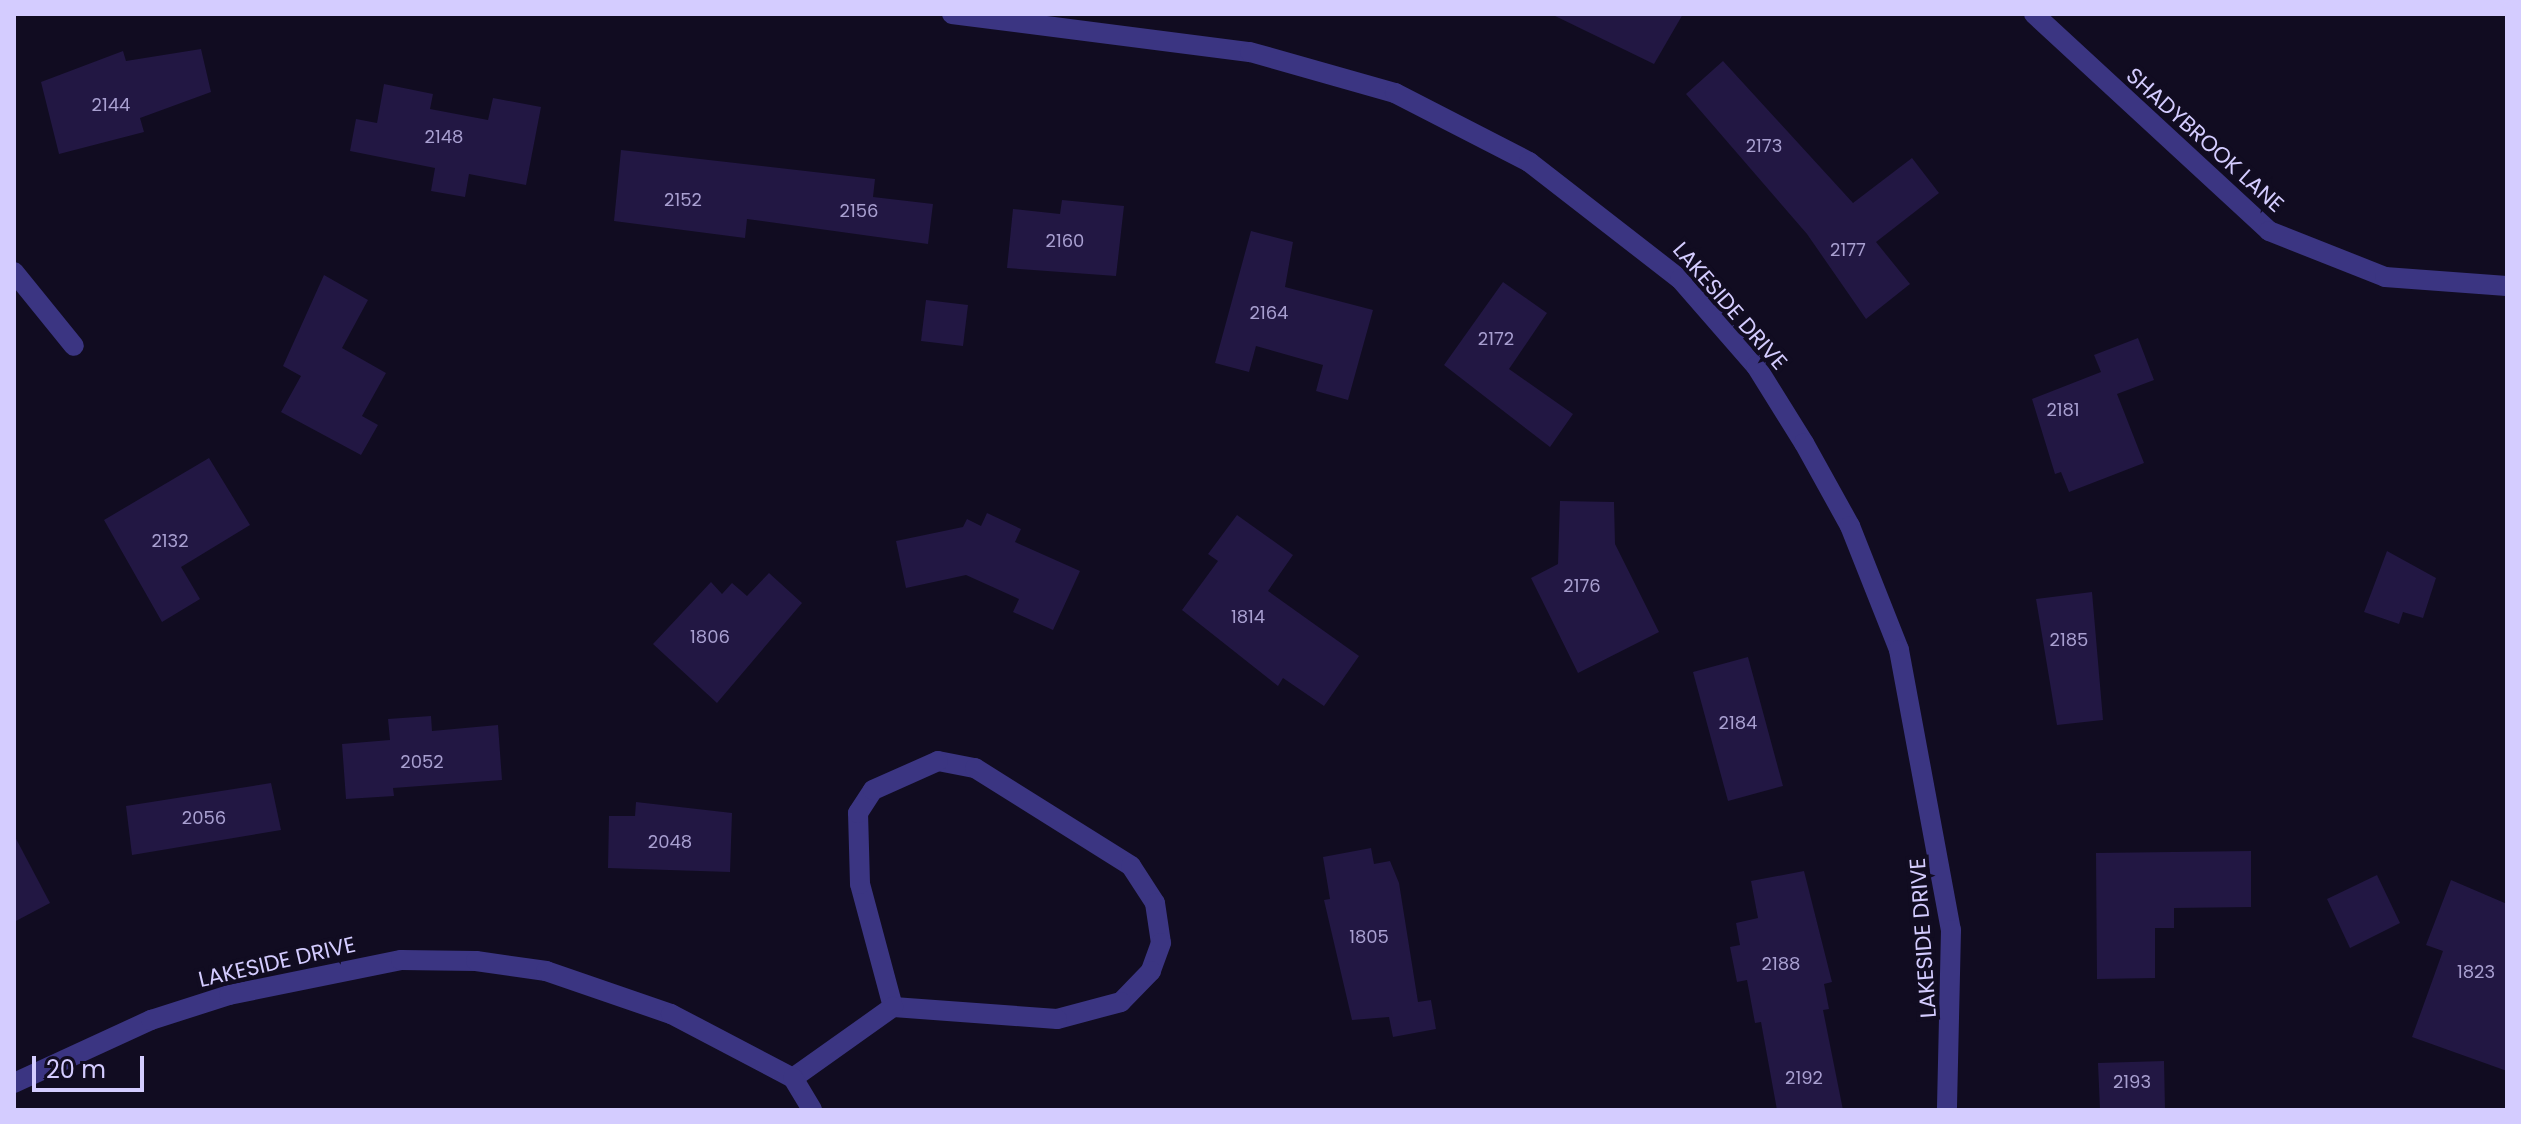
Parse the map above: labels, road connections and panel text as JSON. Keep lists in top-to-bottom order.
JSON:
{
  "streets": {
    "street": ["SHADYBROOK LANE", "LAKESIDE DRIVE"]
  },
  "house_numbers": [
    "2144",
    "2148",
    "2173",
    "2152",
    "2156",
    "2160",
    "2177",
    "2164",
    "2172",
    "2181",
    "2132",
    "2176",
    "1814",
    "1806",
    "2185",
    "2184",
    "2052",
    "2056",
    "2048",
    "1805",
    "2188",
    "1823",
    "2192",
    "2193"
  ],
  "scale_bar": "20 m"
}
